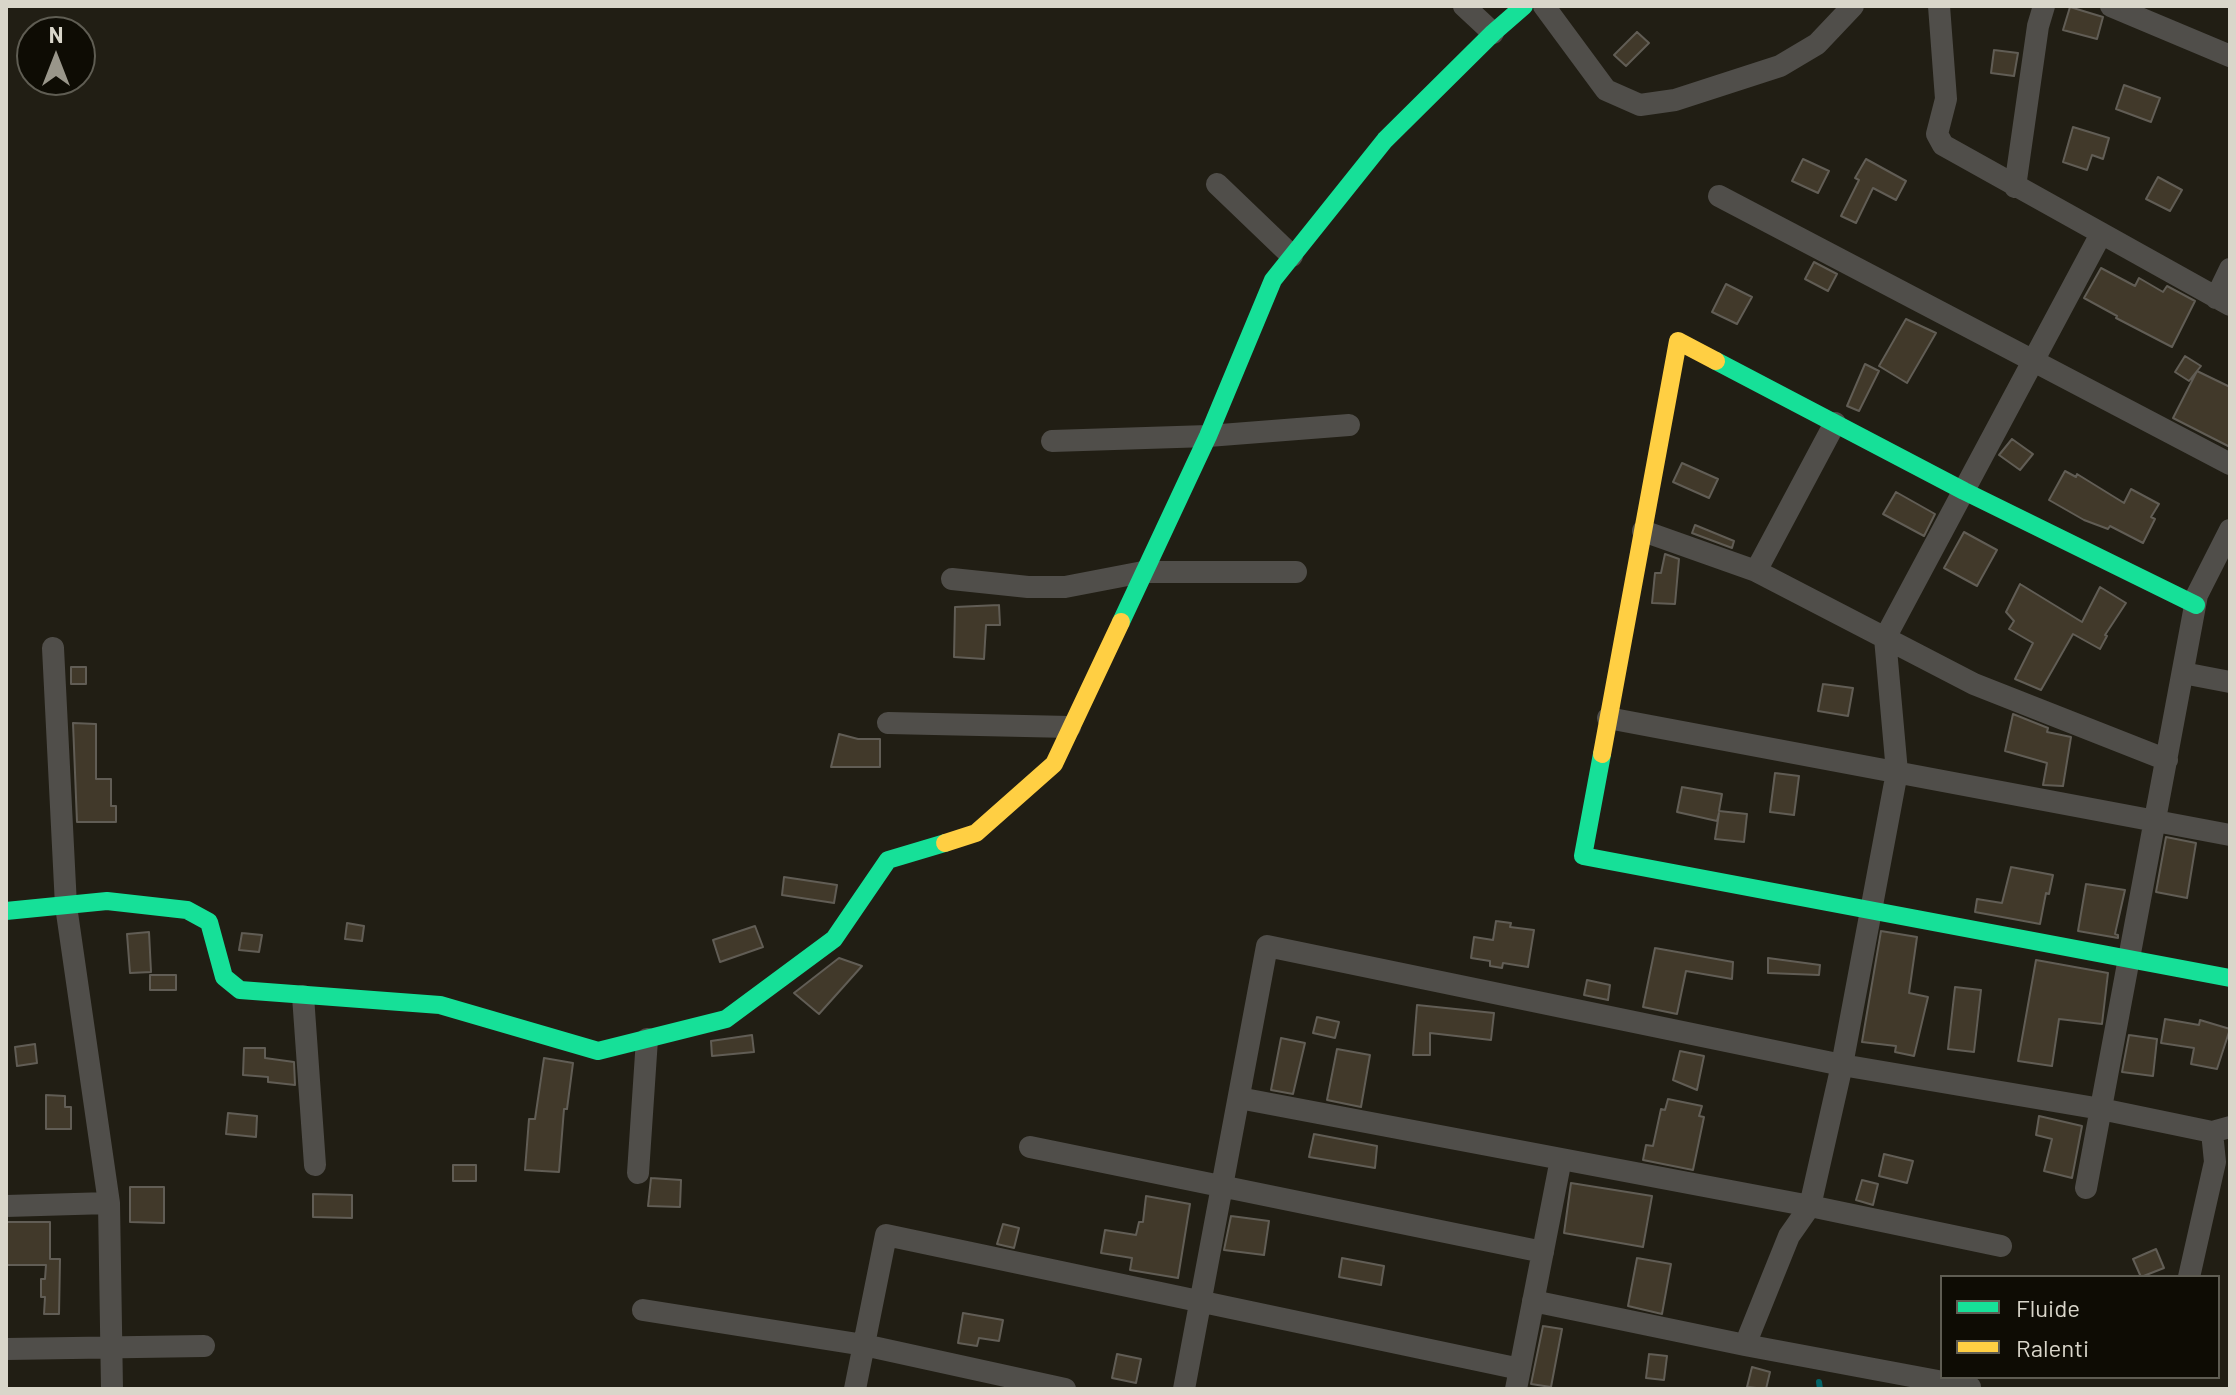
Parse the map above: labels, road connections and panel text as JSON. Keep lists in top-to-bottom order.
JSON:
{
  "legend": ["Fluide", "Ralenti"],
  "north": "top"
}
